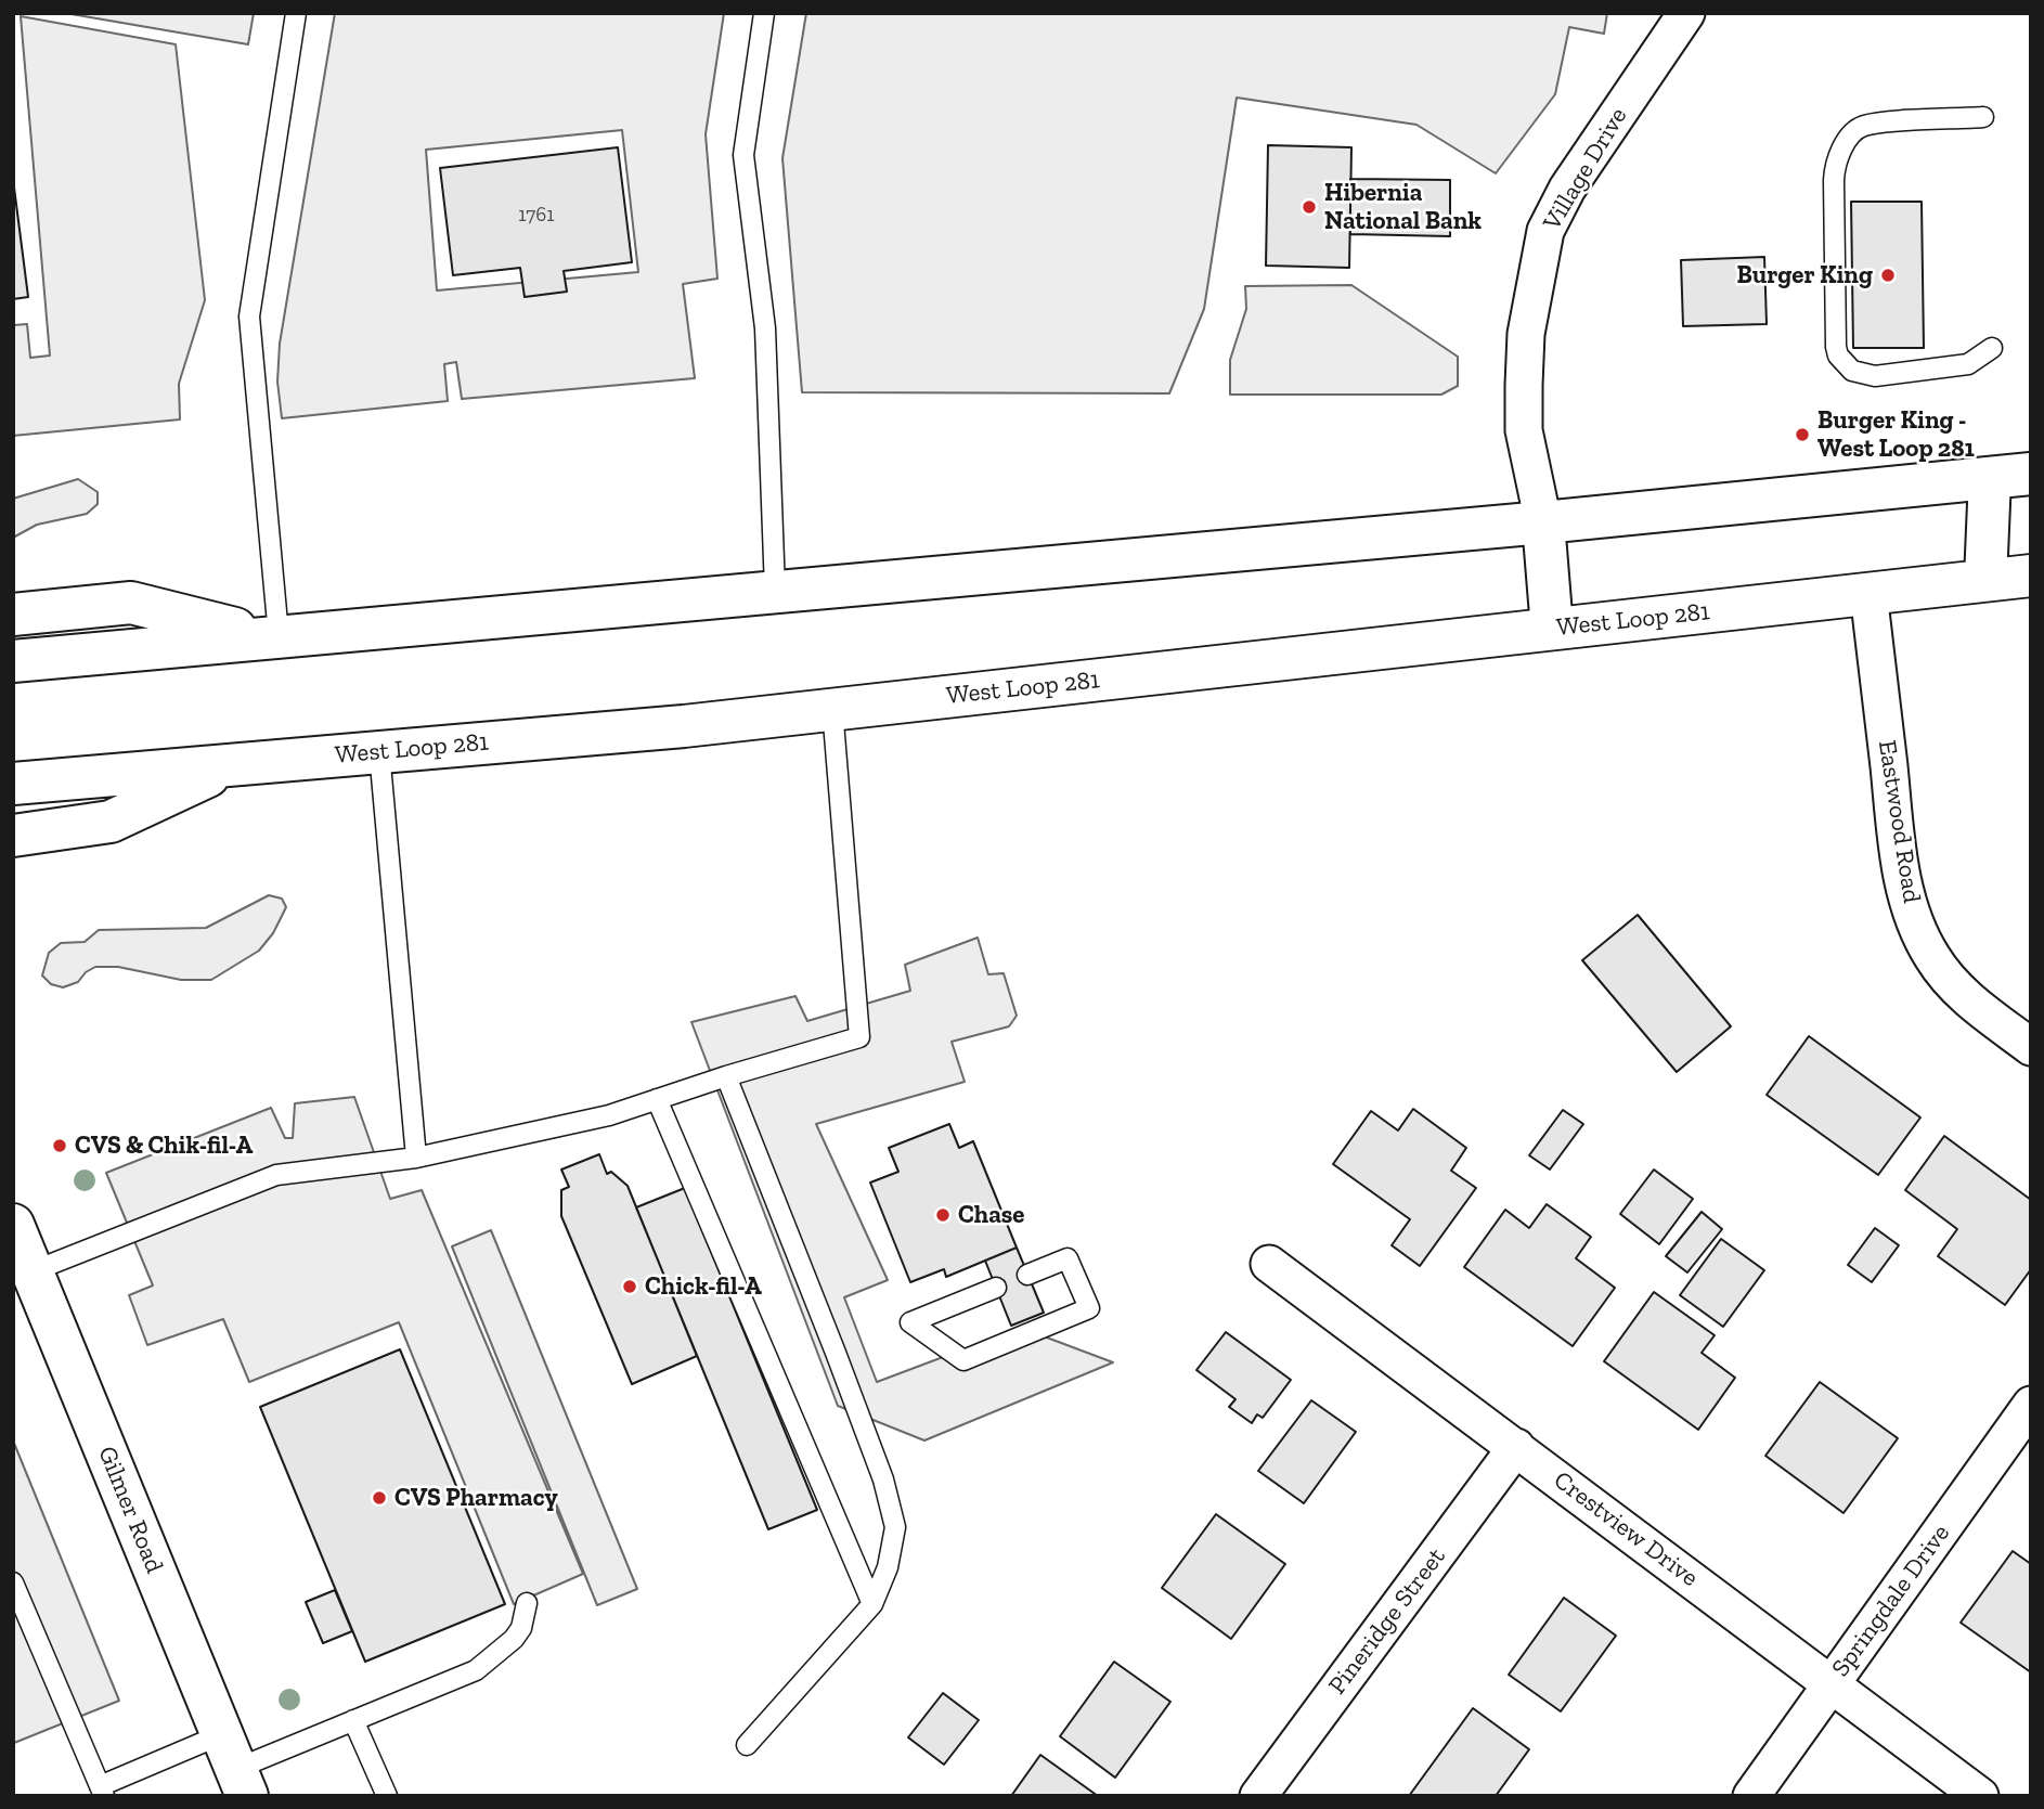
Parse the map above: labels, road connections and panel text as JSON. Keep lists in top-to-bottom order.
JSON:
{
  "streets": {
    "main road": ["West Loop 281", "Gilmer Road"],
    "street": [
      "Village Drive",
      "Eastwood Road",
      "Crestview Drive",
      "Springdale Drive",
      "Pineridge Street"
    ]
  },
  "crossings": [
    ["West Loop 281", "Eastwood Road"],
    ["Crestview Drive", "Springdale Drive"],
    ["Crestview Drive", "Pineridge Street"]
  ],
  "places": [
    "Hibernia National Bank",
    "Burger King",
    "Burger King - West Loop 281",
    "CVS & Chik-fil-A",
    "Chase",
    "Chick-fil-A",
    "CVS Pharmacy"
  ],
  "house_numbers": ["1761"]
}
